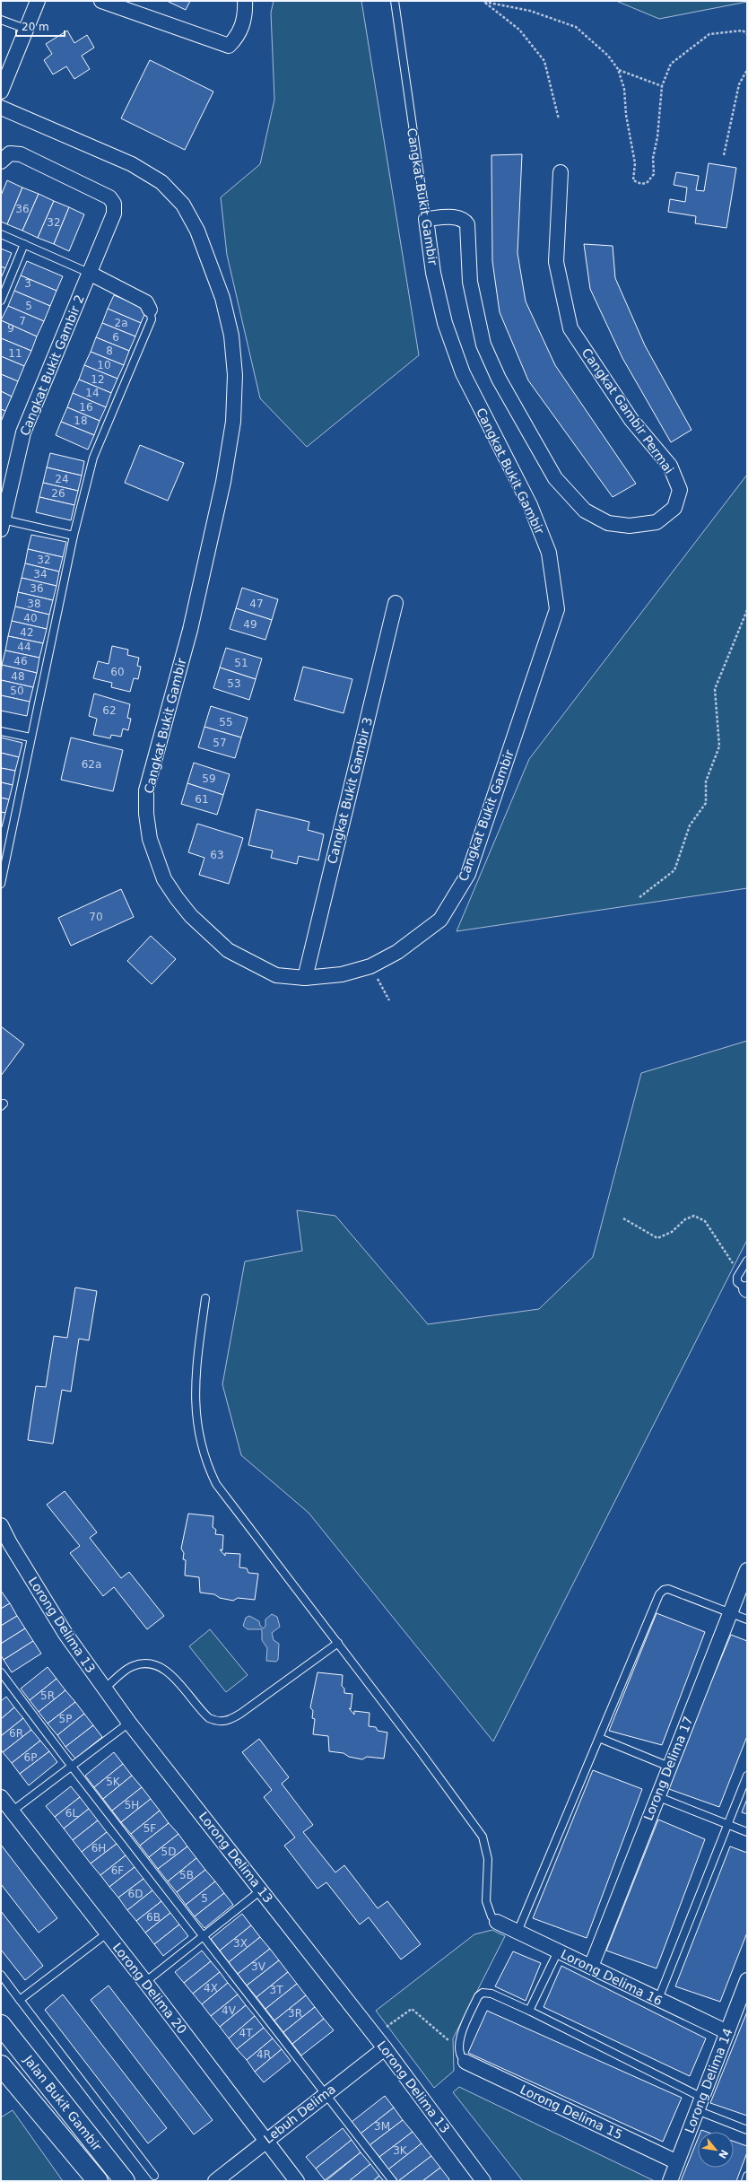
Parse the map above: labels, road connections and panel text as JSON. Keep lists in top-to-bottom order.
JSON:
{
  "streets": {
    "main road": ["Jalan Bukit Gambir"],
    "street": [
      "Cangkat Bukit Gambir",
      "Cangkat Bukit Gambir 2",
      "Cangkat Gambir Permai",
      "Cangkat Bukit Gambir 3",
      "Lorong Delima 13",
      "Lorong Delima 17",
      "Lorong Delima 16",
      "Lorong Delima 20",
      "Lorong Delima 14",
      "Lorong Delima 15",
      "Lebuh Delima"
    ]
  },
  "crossings": [
    ["Cangkat Bukit Gambir", "Cangkat Gambir Permai"],
    ["Cangkat Bukit Gambir", "Cangkat Bukit Gambir 3"],
    ["Lorong Delima 13", "Lebuh Delima"],
    ["Lorong Delima 17", "Lorong Delima 16"],
    ["Lorong Delima 16", "Lorong Delima 14"],
    ["Lorong Delima 20", "Lebuh Delima"],
    ["Lorong Delima 14", "Lorong Delima 15"]
  ],
  "house_numbers": [
    "36",
    "32",
    "3",
    "5",
    "7",
    "2a",
    "9",
    "6",
    "8",
    "11",
    "10",
    "12",
    "14",
    "16",
    "18",
    "24",
    "26",
    "32",
    "34",
    "36",
    "38",
    "47",
    "40",
    "49",
    "42",
    "44",
    "46",
    "51",
    "60",
    "48",
    "53",
    "50",
    "62",
    "55",
    "57",
    "62a",
    "59",
    "61",
    "63",
    "70",
    "5R",
    "5P",
    "6R",
    "6P",
    "5K",
    "5H",
    "6L",
    "5F",
    "6H",
    "5D",
    "6F",
    "5B",
    "6D",
    "5",
    "6B",
    "3X",
    "3V",
    "4X",
    "3T",
    "4V",
    "3R",
    "4T",
    "4R",
    "3M",
    "3K"
  ],
  "scale_bar": "20 m",
  "north": "bottom right"
}
